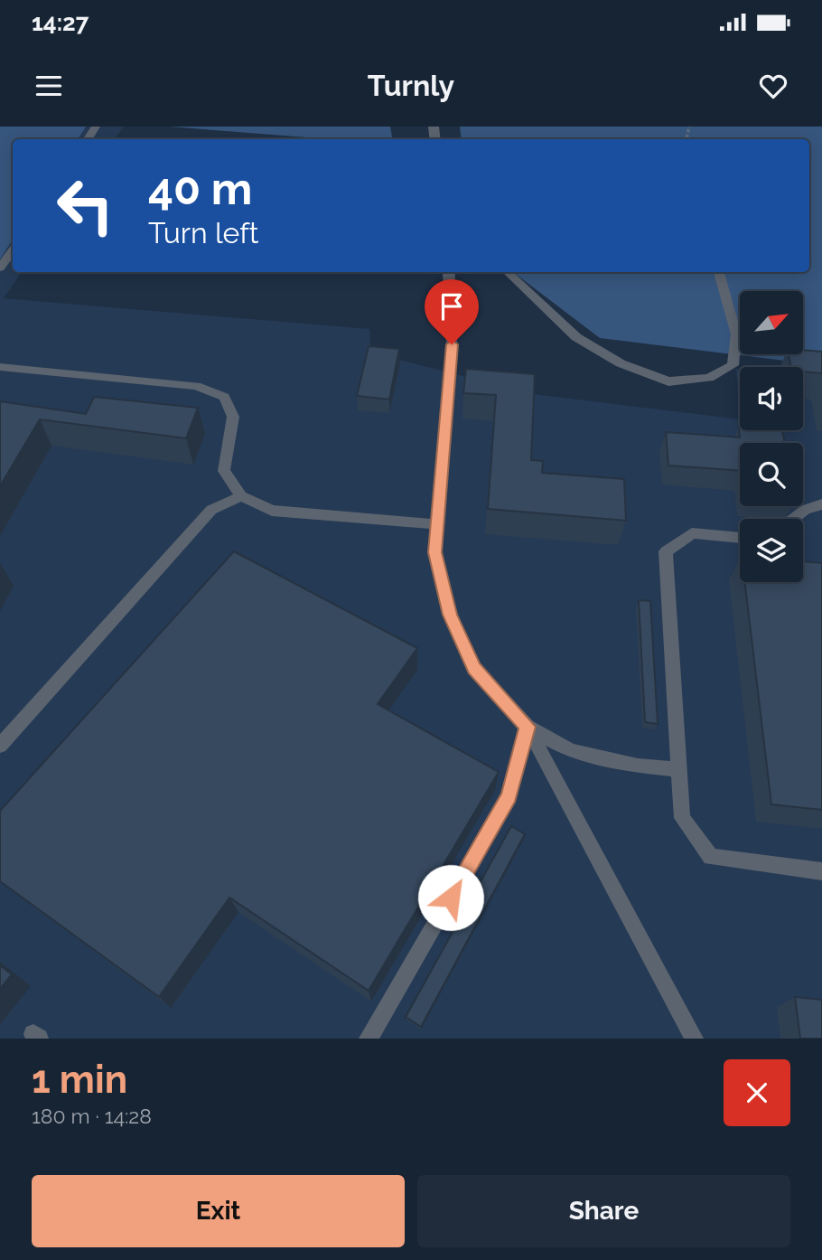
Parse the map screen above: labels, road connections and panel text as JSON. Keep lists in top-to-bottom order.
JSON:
{
  "north": "top right",
  "page": {
    "status": "14:27",
    "header": "Turnly",
    "turn": ["40 m", "Turn left"],
    "heading": ["1 min", "180 m · 14:28"],
    "buttons": ["Exit", "Share"]
  }
}
